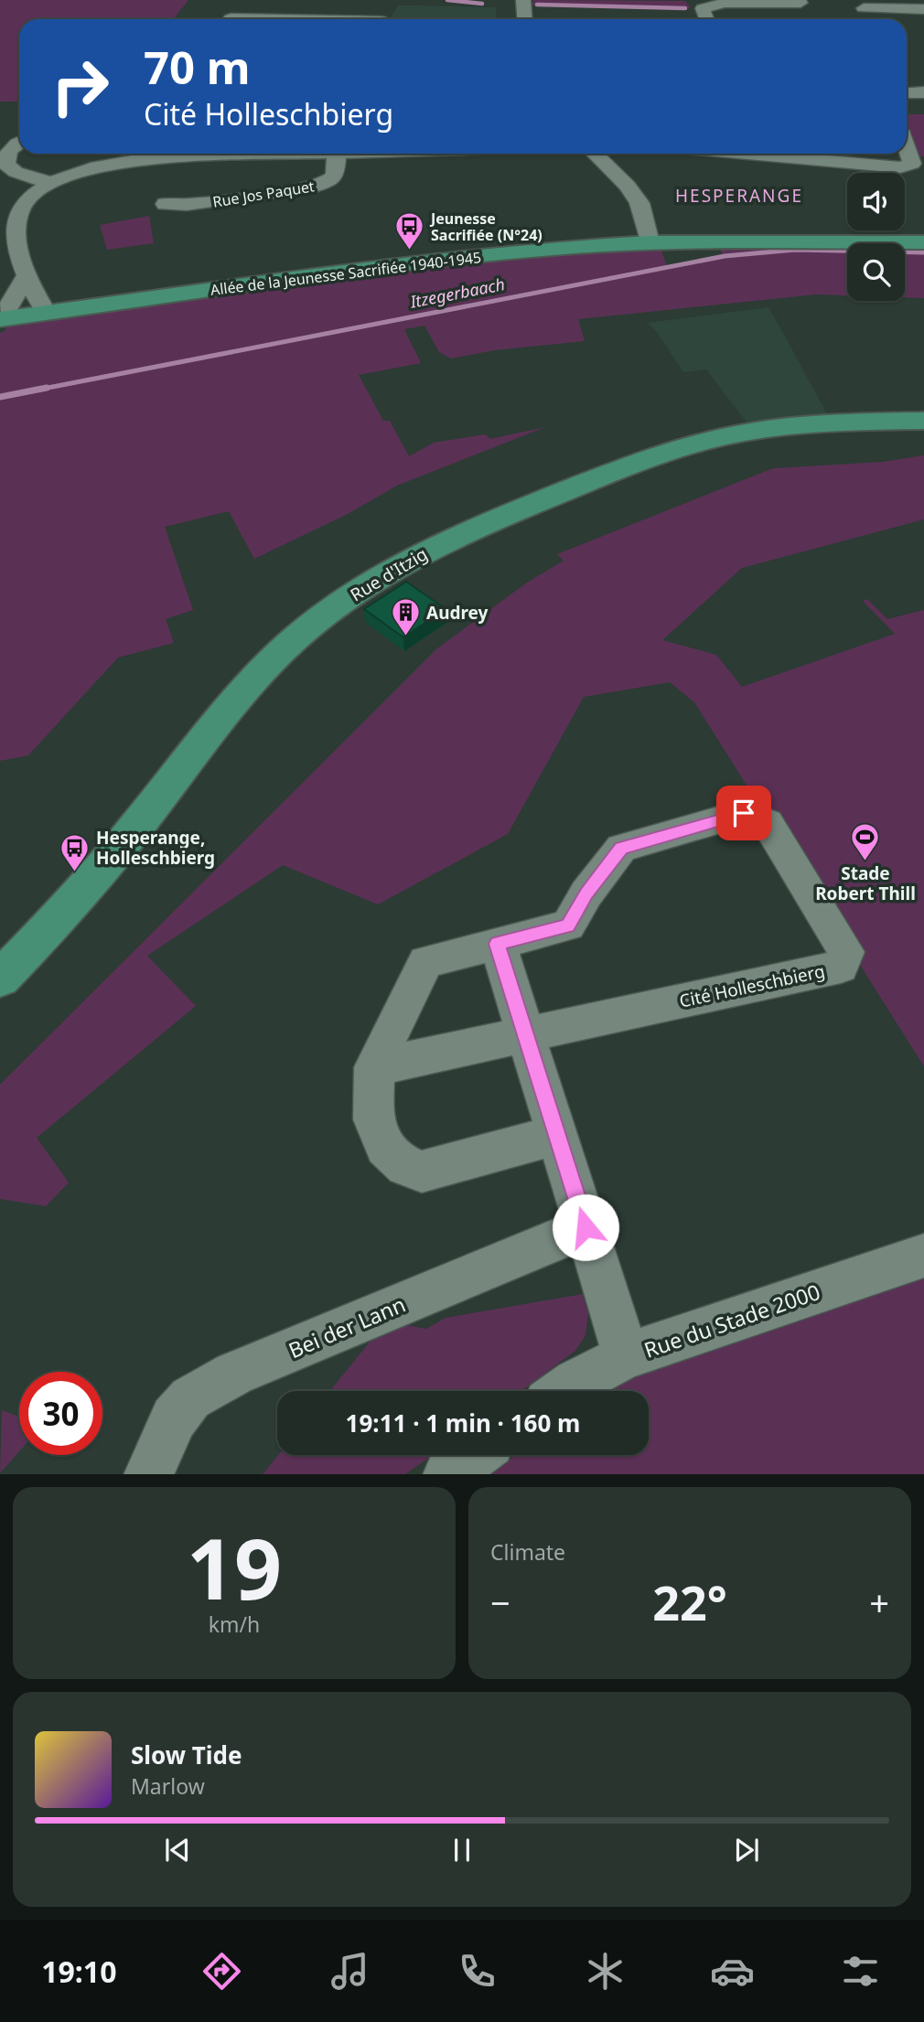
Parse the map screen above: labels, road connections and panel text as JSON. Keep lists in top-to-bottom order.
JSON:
{
  "streets": {
    "main road": ["Allée de la Jeunesse Sacrifiée 1940-1945", "Rue d'Itzig"],
    "street": [
      "Rue Jos Paquet",
      "Cité Holleschbierg",
      "Rue du Stade 2000",
      "Bei der Lann"
    ]
  },
  "districts": ["HESPERANGE"],
  "water": ["Itzegerbaach"],
  "places": {
    "bus stop": ["Jeunesse Sacrifiée (N°24)", "Hesperange, Holleschbierg"],
    "building": ["Audrey"],
    "sports": ["Stade Robert Thill"]
  },
  "page": {
    "turn": ["70 m", "Cité Holleschbierg"],
    "limit": "30",
    "trip": "19:11 · 1 min · 160 m",
    "tile": [
      ["19", "km/h"],
      "Climate"
    ],
    "heat": ["−", "22°", "+"],
    "song": ["Slow Tide", "Marlow"],
    "tabs": "19:10"
  }
}
